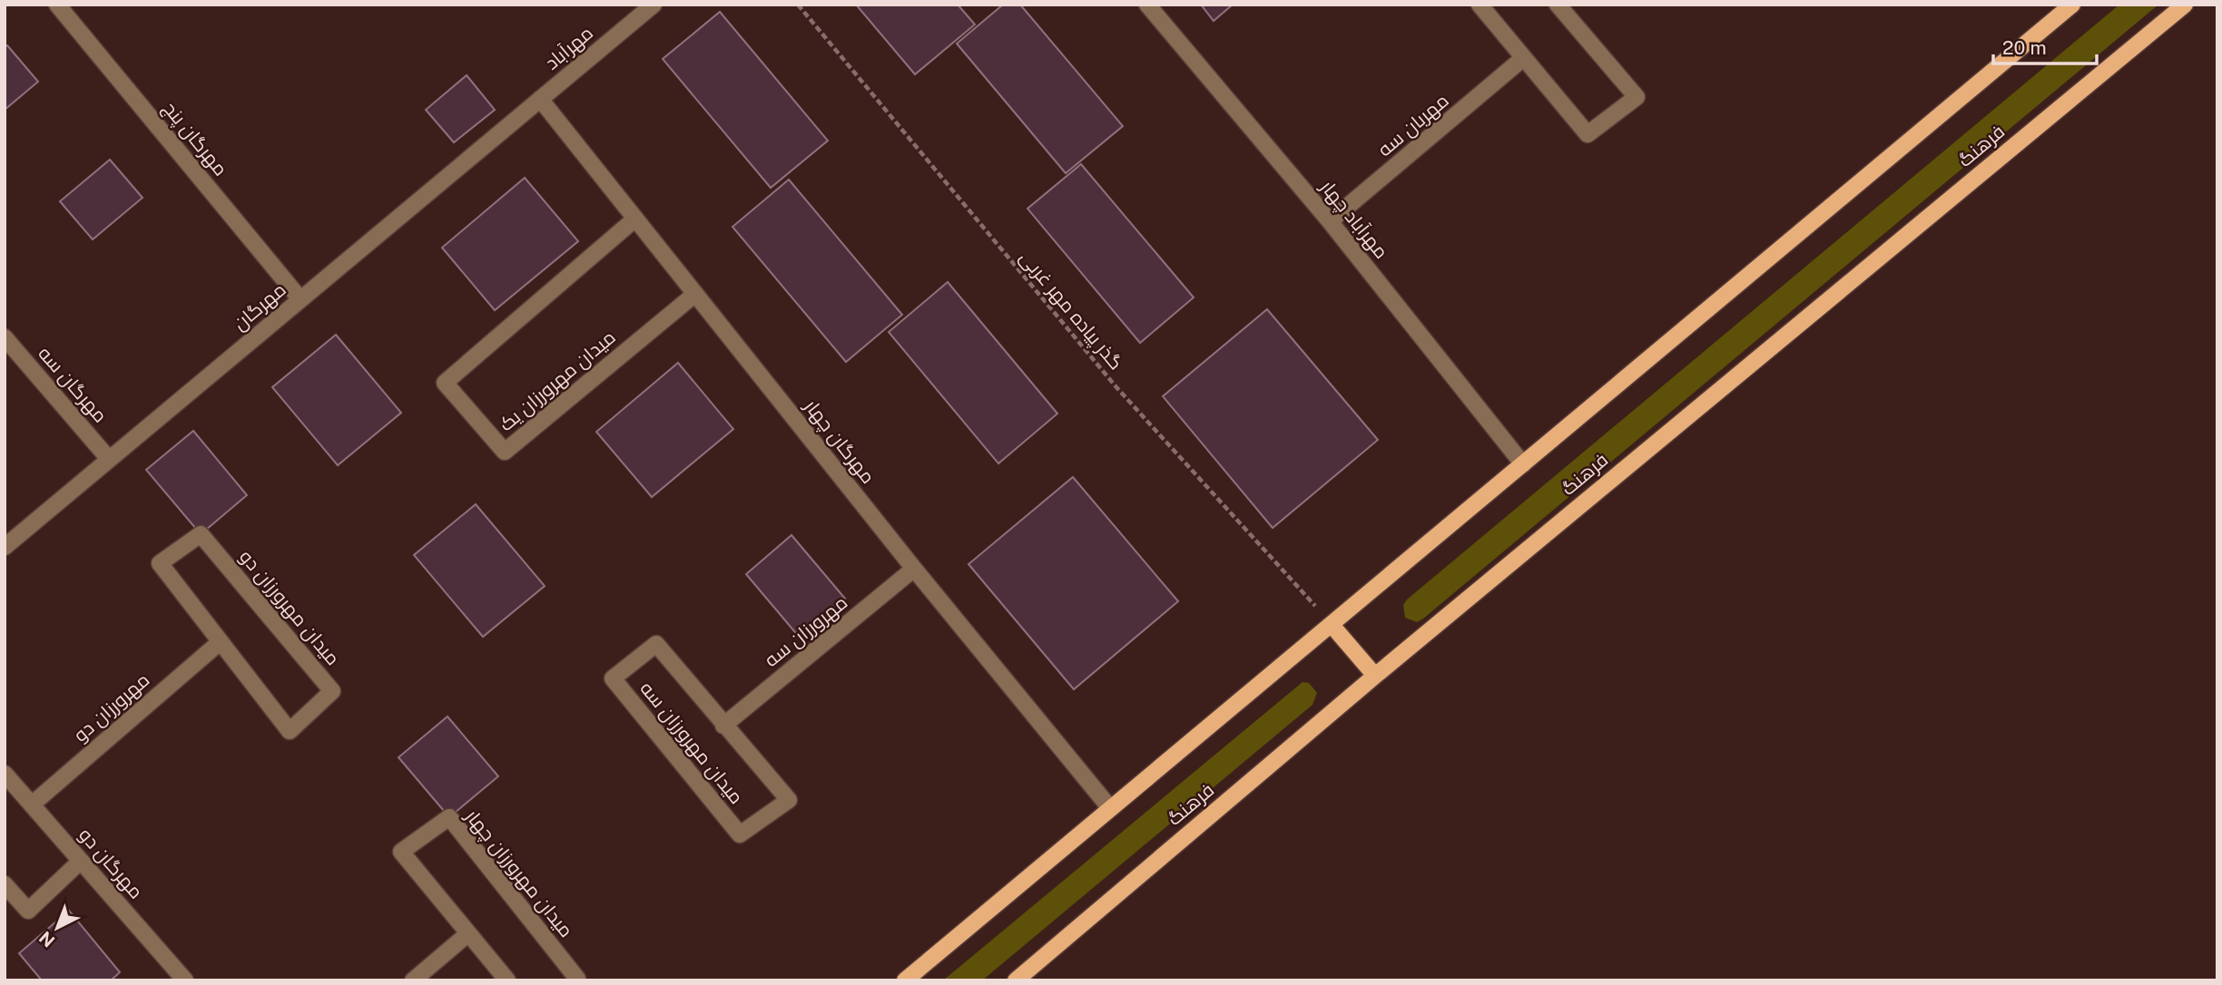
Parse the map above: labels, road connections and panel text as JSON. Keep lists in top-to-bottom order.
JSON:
{
  "streets": {
    "main road": ["فرهنگ"],
    "street": [
      "مهرآباد",
      "مهربان سه",
      "مهرگان پنج",
      "مهرآباد چهار",
      "مهرگان",
      "میدان مهرورزان یک",
      "مهرگان سه",
      "مهرگان چهار",
      "میدان مهرورزان دو",
      "مهرورزان سه",
      "مهرورزان دو",
      "میدان مهرورزان سه",
      "مهرگان دو",
      "میدان مهرورزان چهار"
    ],
    "path": ["گذر پیاده مهر غربی"]
  },
  "crossings": [
    ["مهرآباد", "مهرگان"],
    ["مهرآباد", "مهرگان چهار"],
    ["مهربان سه", "مهرآباد چهار"],
    ["مهرگان پنج", "مهرگان"],
    ["مهرگان", "مهرگان سه"],
    ["مهرگان", "مهرگان چهار"],
    ["میدان مهرورزان یک", "مهرگان چهار"],
    ["مهرگان چهار", "مهرورزان سه"],
    ["میدان مهرورزان دو", "مهرورزان دو"],
    ["مهرورزان سه", "میدان مهرورزان سه"],
    ["مهرورزان دو", "مهرگان دو"]
  ],
  "scale_bar": "20 m",
  "north": "bottom left"
}
